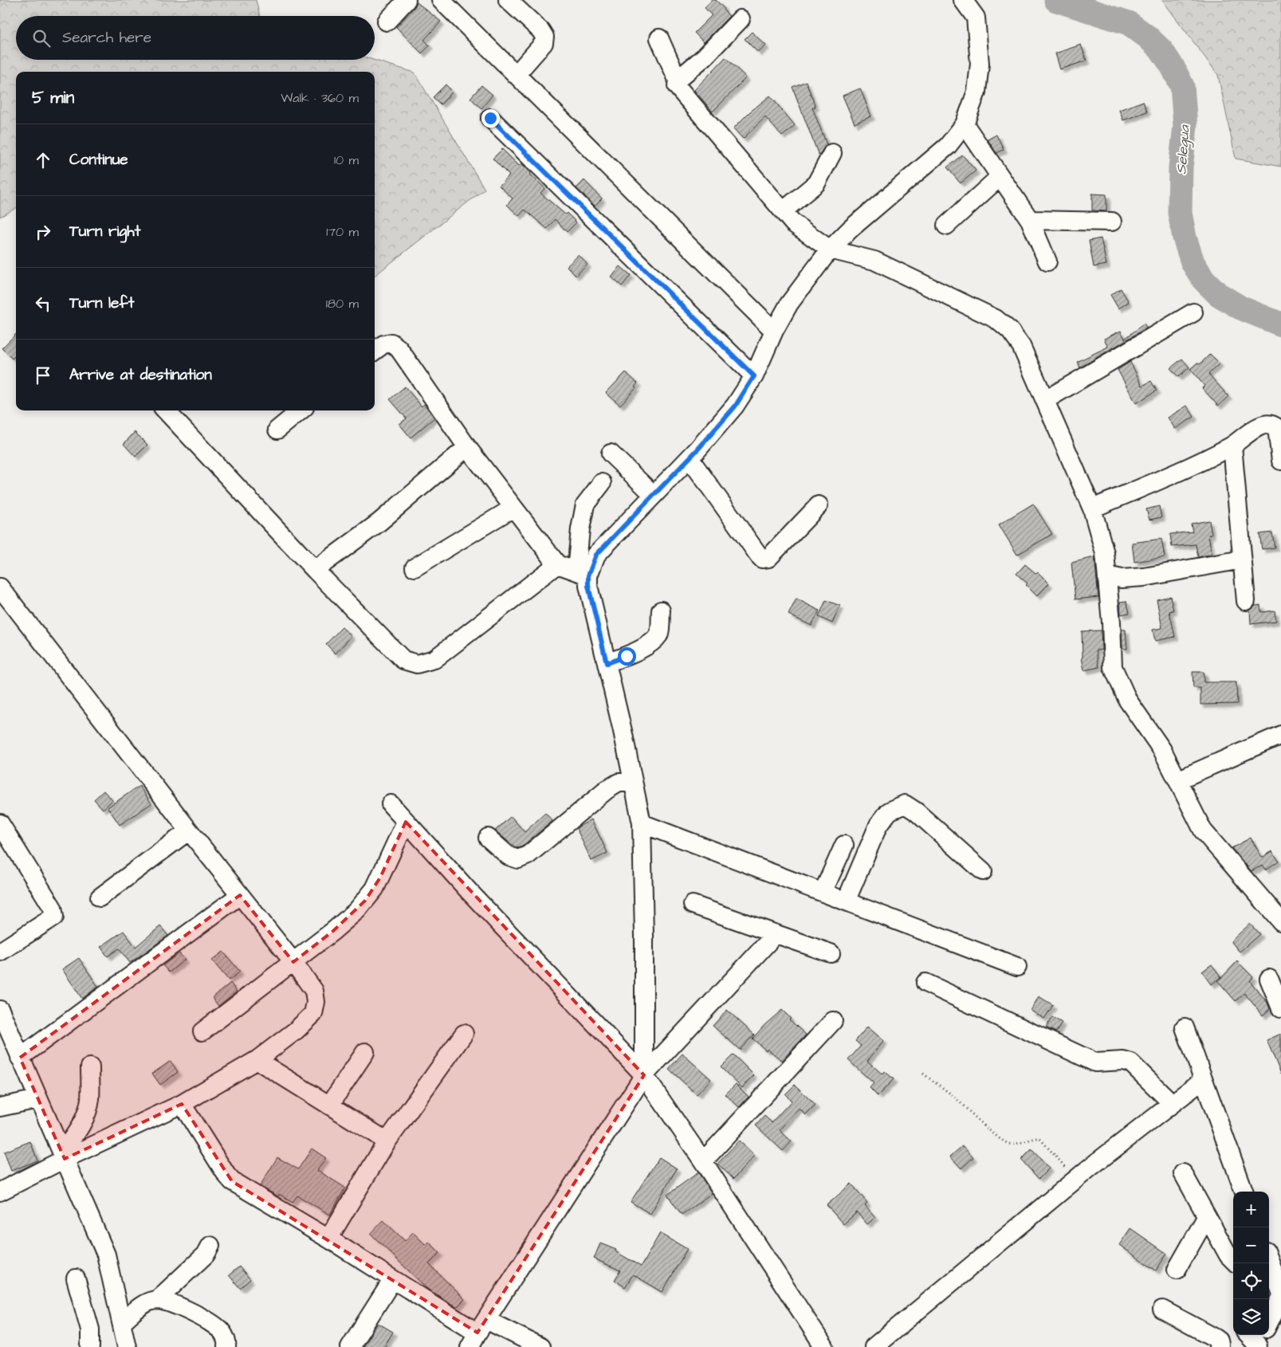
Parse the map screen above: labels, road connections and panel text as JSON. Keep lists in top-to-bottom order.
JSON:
{
  "water": ["Selegua"],
  "page": {
    "search": "Search here",
    "heading": ["5 min", "Walk · 360 m"],
    "list": [
      ["Continue", "10 m"],
      ["Turn right", "170 m"],
      ["Turn left", "180 m"],
      "Arrive at destination"
    ],
    "map_buttons": ["+", "−"]
  }
}
